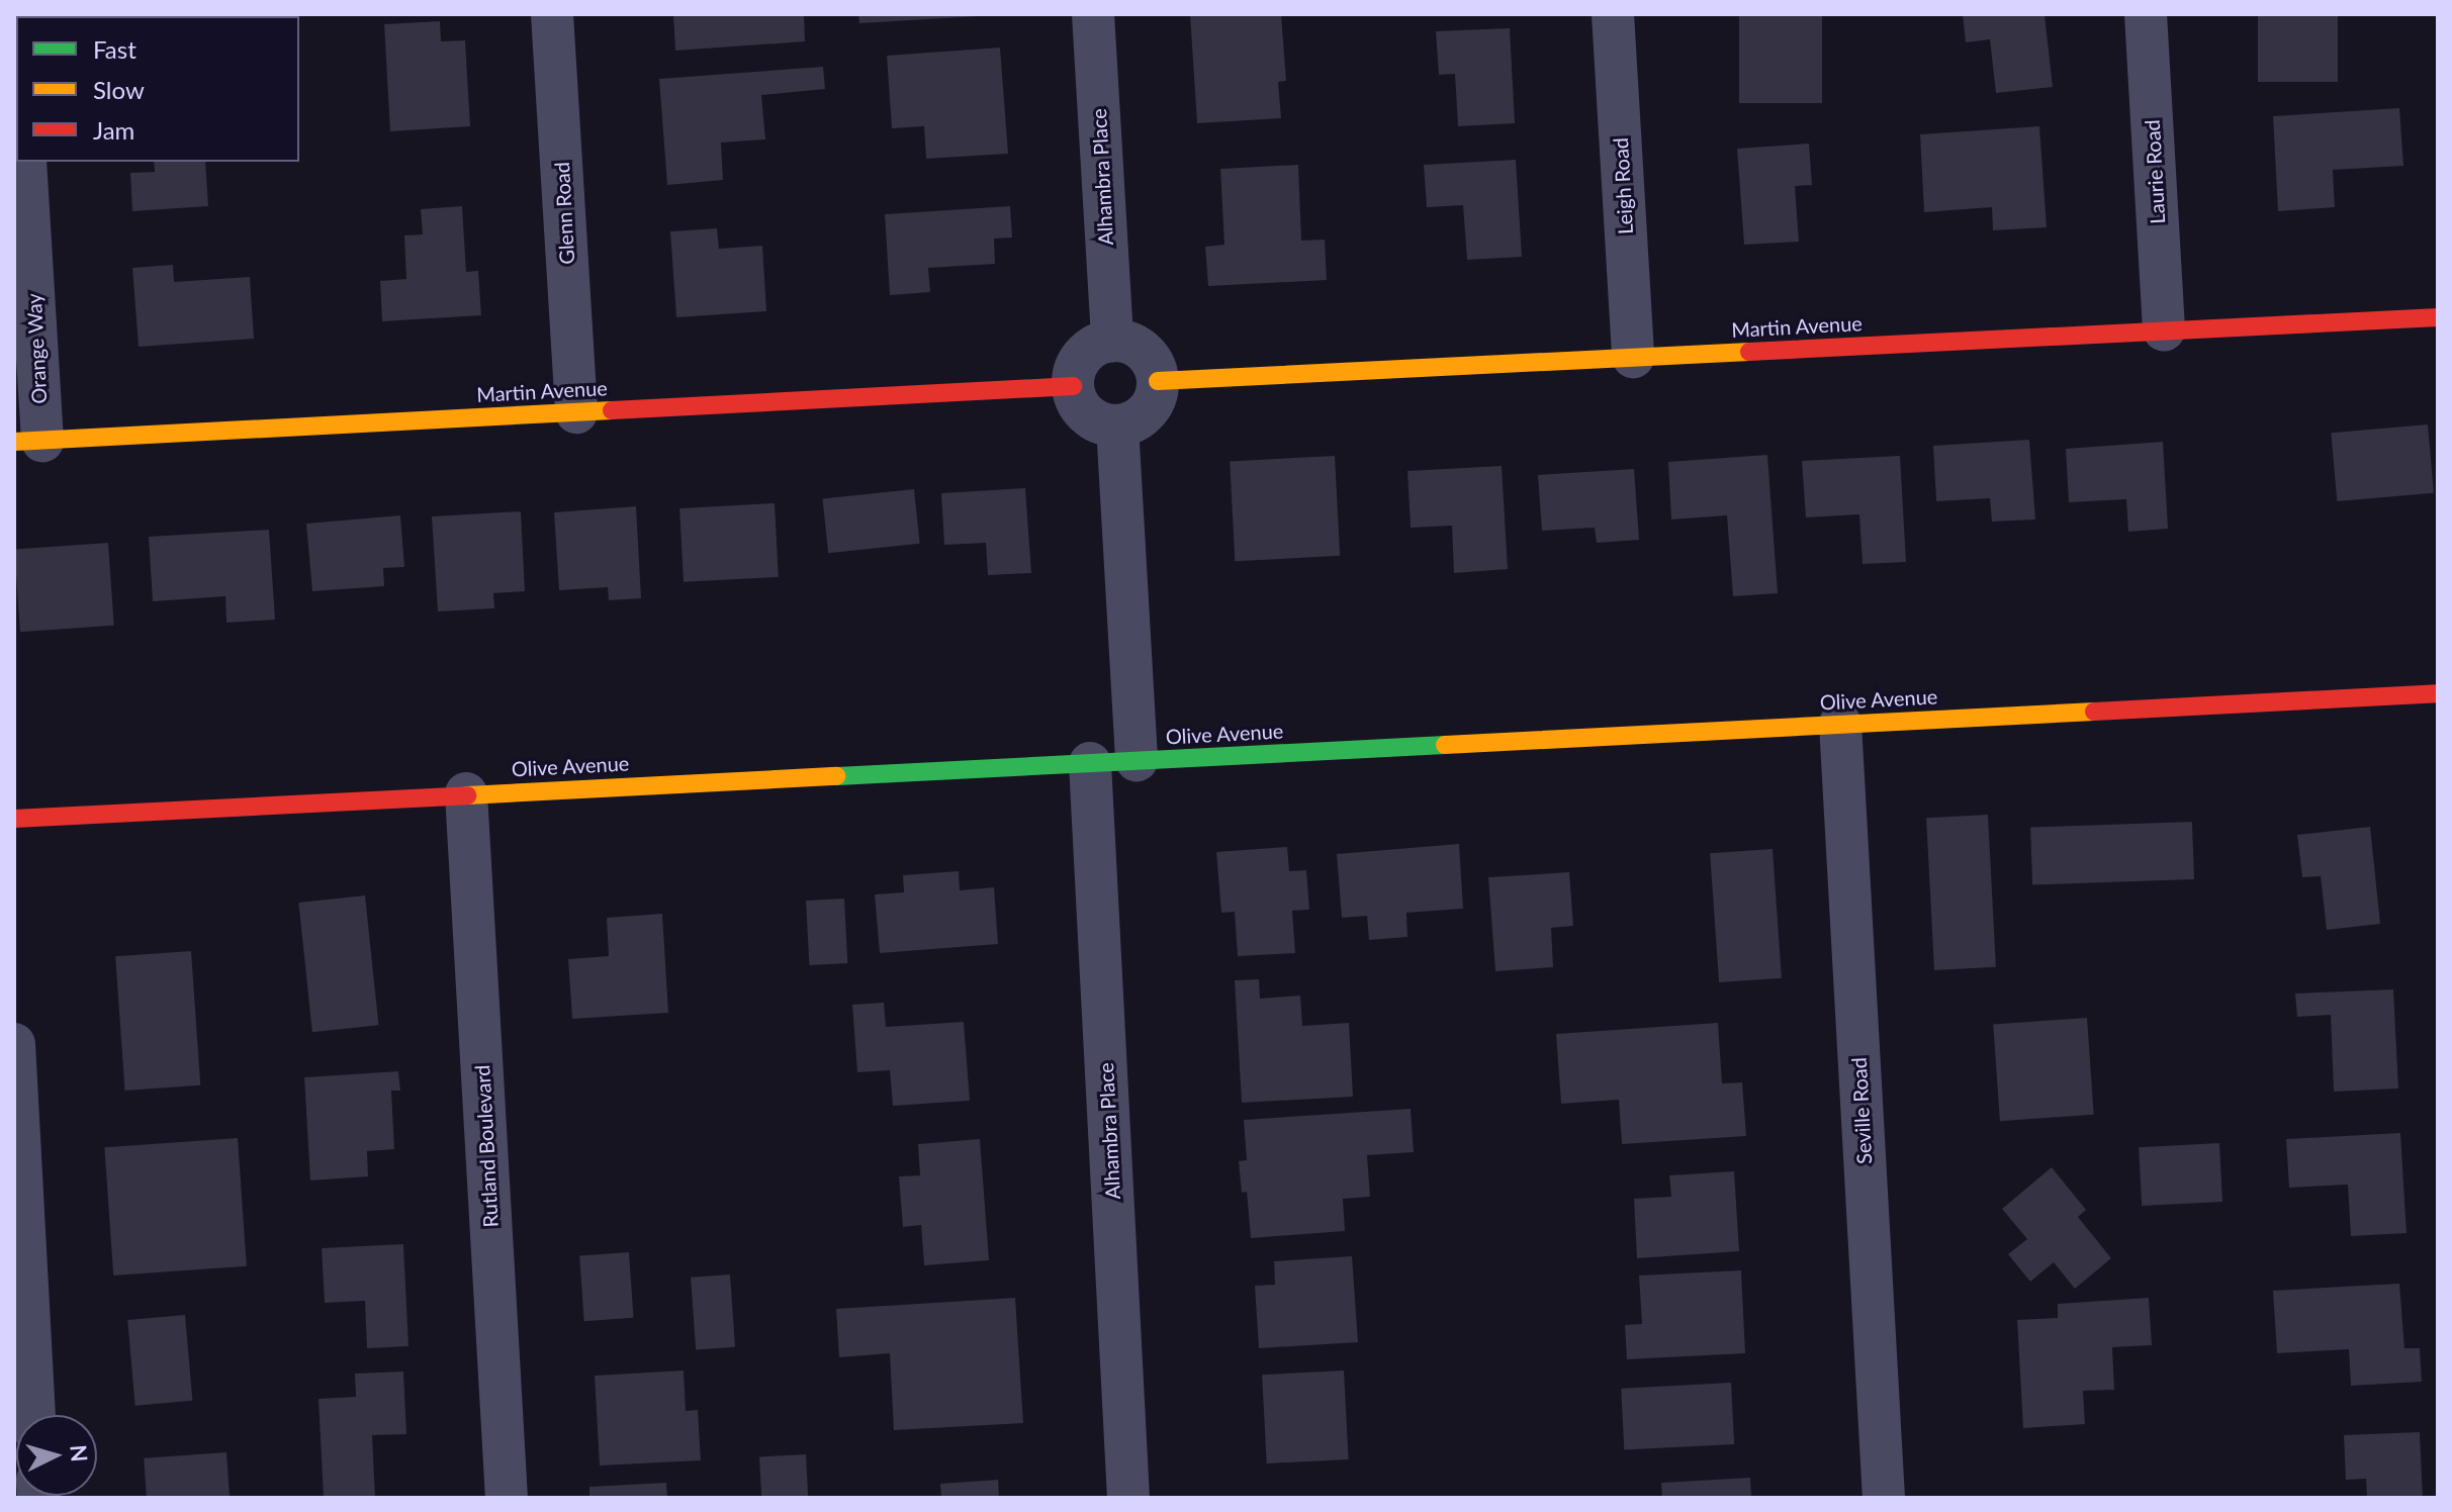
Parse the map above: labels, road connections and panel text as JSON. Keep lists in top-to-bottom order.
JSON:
{
  "streets": {
    "street": [
      "Laurie Road",
      "Alhambra Place",
      "Leigh Road",
      "Glenn Road",
      "Martin Avenue",
      "Orange Way",
      "Olive Avenue",
      "Seville Road",
      "Rutland Boulevard"
    ]
  },
  "crossings": [
    ["Laurie Road", "Martin Avenue"],
    ["Alhambra Place", "Martin Avenue"],
    ["Alhambra Place", "Olive Avenue"],
    ["Leigh Road", "Martin Avenue"],
    ["Glenn Road", "Martin Avenue"],
    ["Martin Avenue", "Orange Way"],
    ["Olive Avenue", "Seville Road"],
    ["Olive Avenue", "Rutland Boulevard"]
  ],
  "legend": ["Fast", "Slow", "Jam"],
  "north": "right"
}
